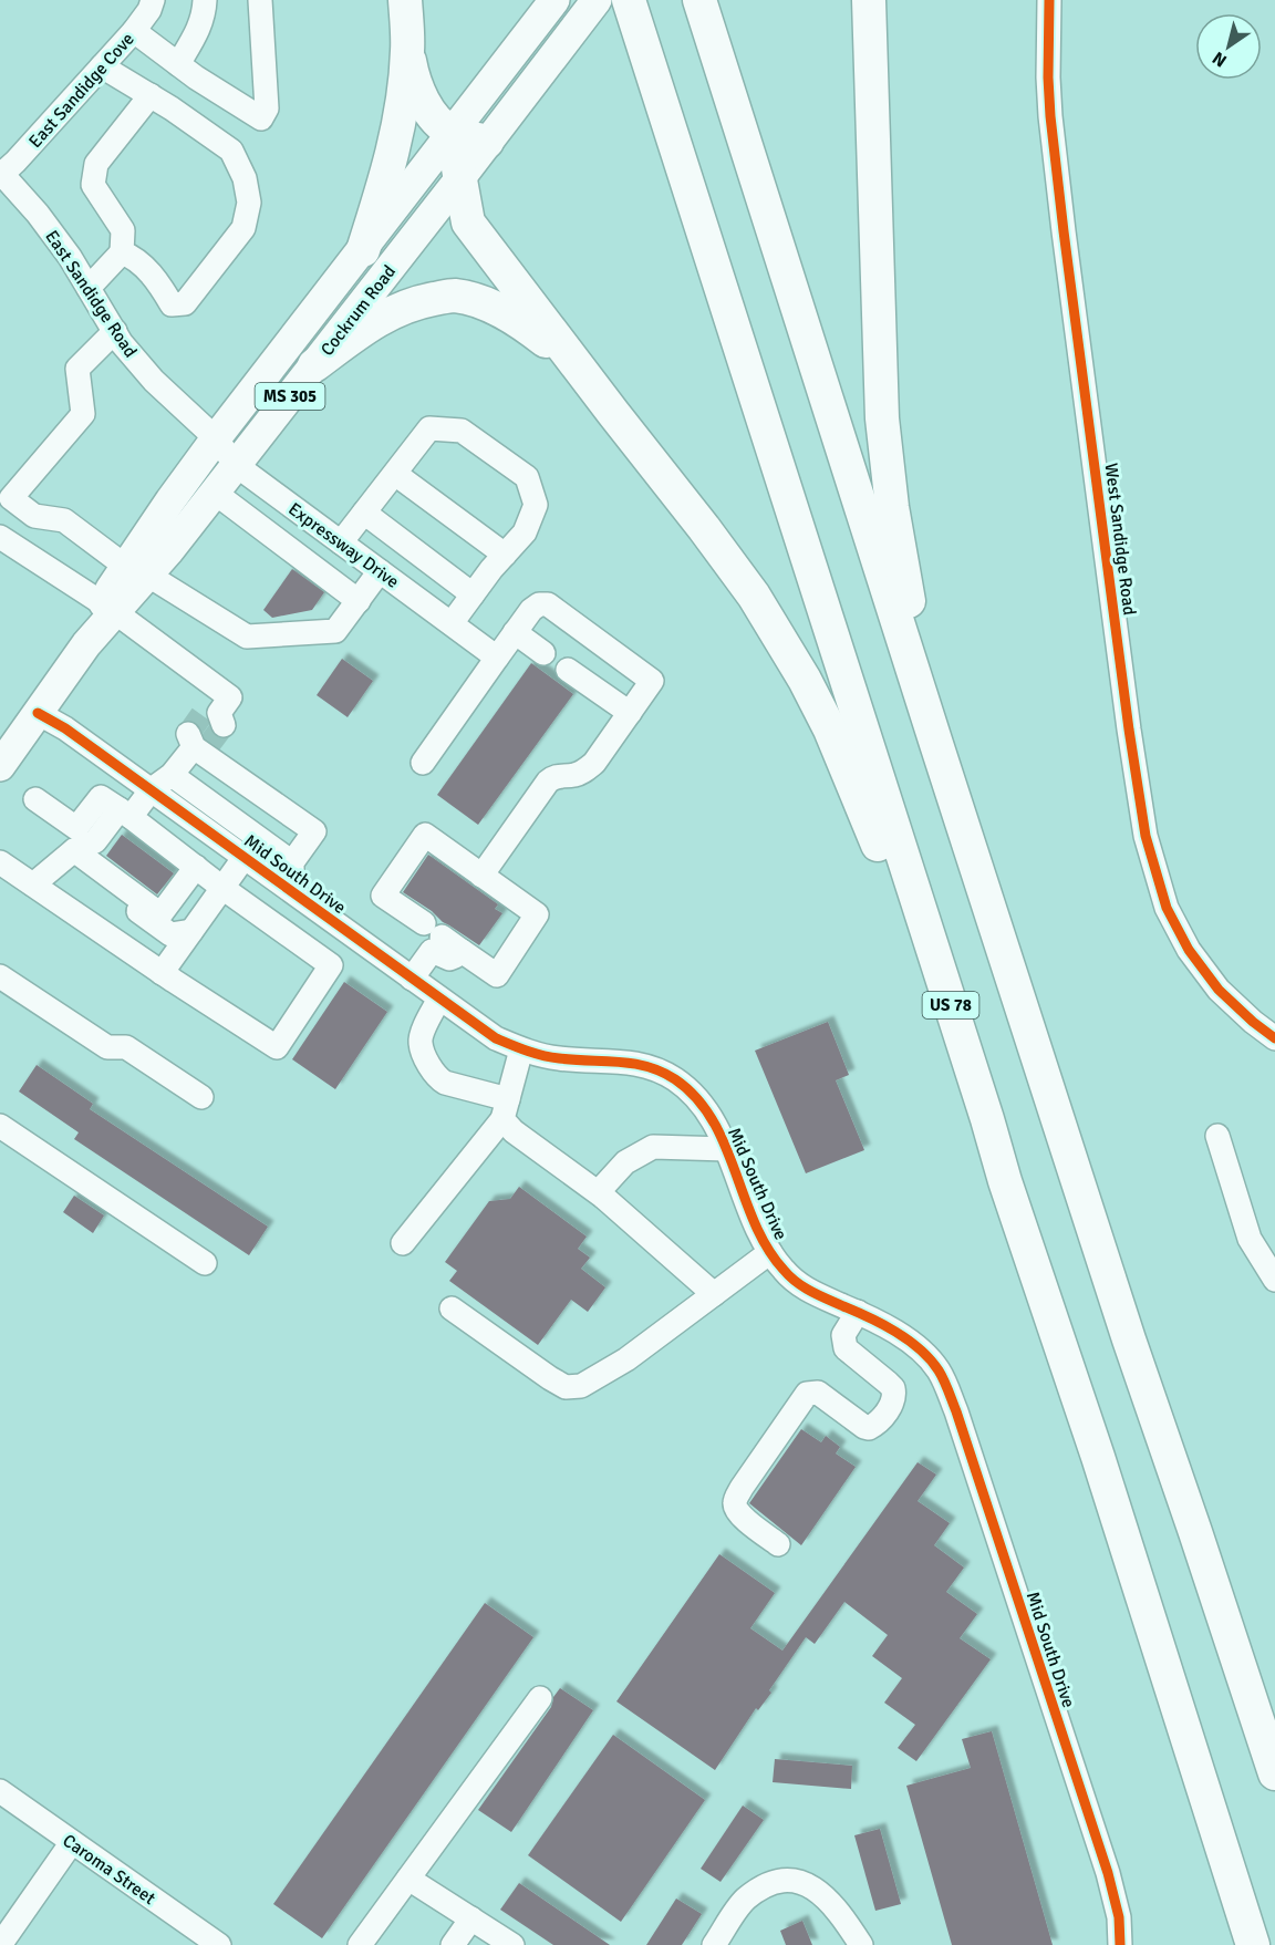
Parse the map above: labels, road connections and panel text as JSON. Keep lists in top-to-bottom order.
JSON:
{
  "streets": {
    "highway": ["US 78"],
    "main road": ["Cockrum Road", "MS 305"],
    "street": [
      "East Sandidge Cove",
      "East Sandidge Road",
      "West Sandidge Road",
      "Expressway Drive",
      "Mid South Drive",
      "Caroma Street"
    ]
  },
  "crossings": [
    ["East Sandidge Cove", "East Sandidge Road"],
    ["East Sandidge Road", "Cockrum Road"],
    ["East Sandidge Road", "Expressway Drive"],
    ["Cockrum Road", "Expressway Drive"],
    ["Cockrum Road", "Mid South Drive"]
  ],
  "north": "bottom left"
}
